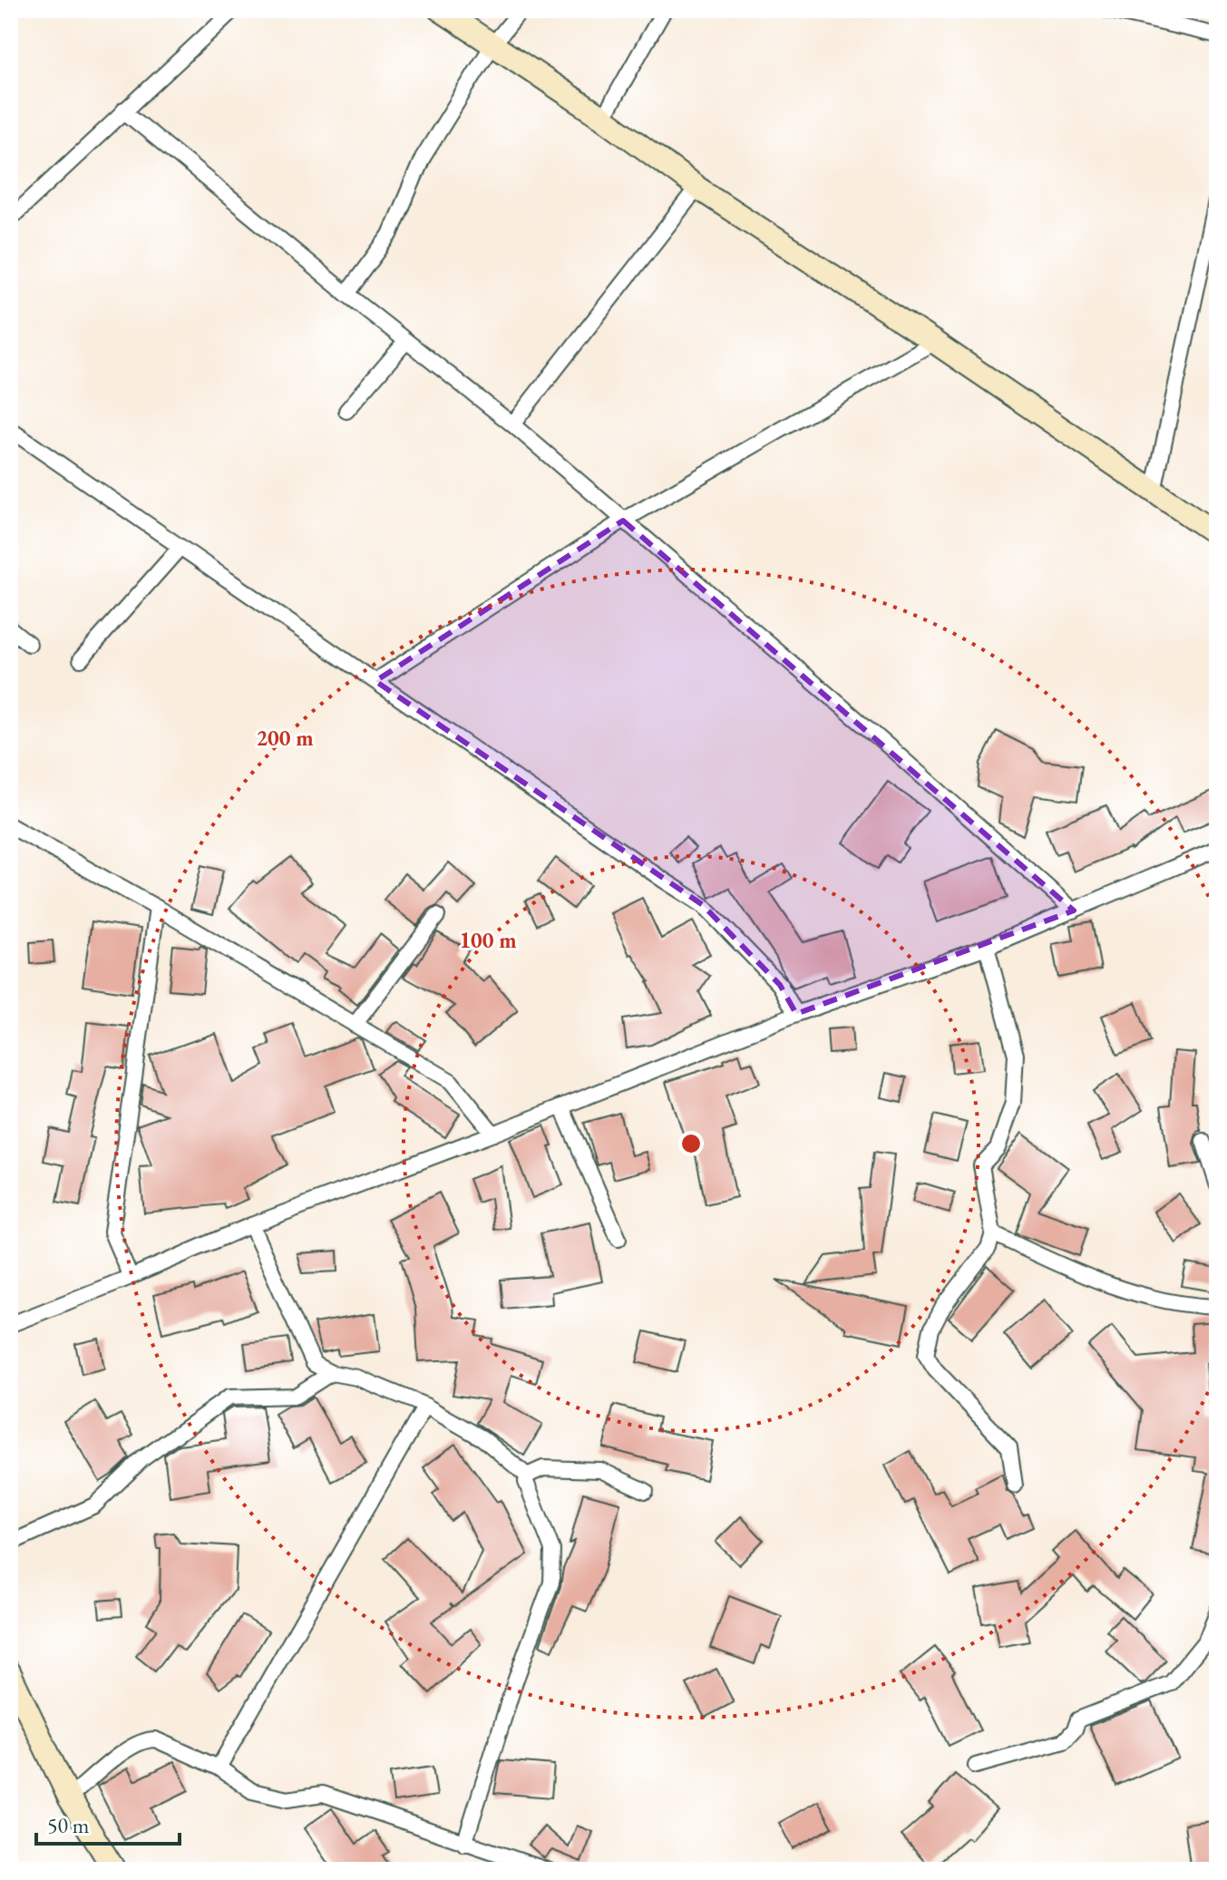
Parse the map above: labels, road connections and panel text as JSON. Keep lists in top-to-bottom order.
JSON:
{
  "scale_bar": "50 m",
  "rings": ["200 m", "100 m"]
}
